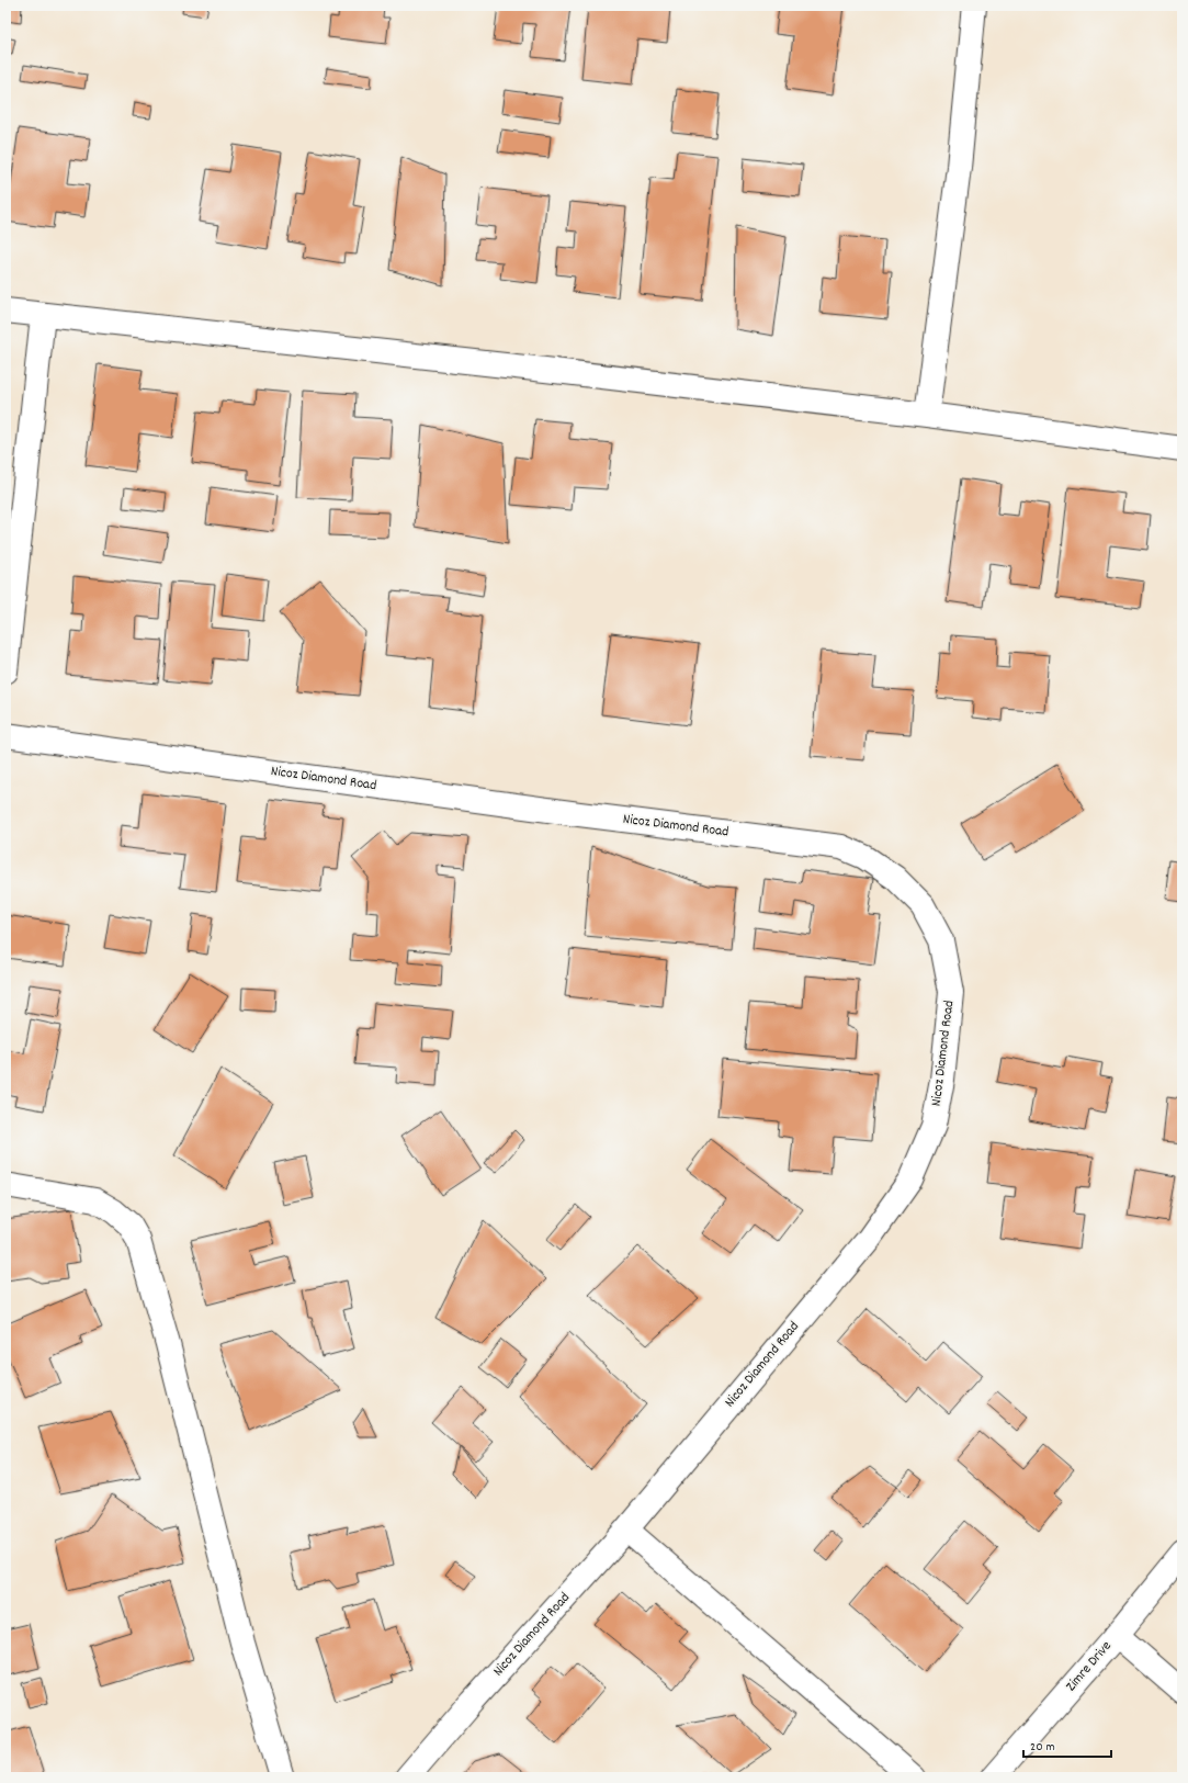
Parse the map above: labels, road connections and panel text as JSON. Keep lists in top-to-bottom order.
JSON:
{
  "streets": {
    "street": ["Nicoz Diamond Road", "Zimre Drive"]
  },
  "scale_bar": "20 m"
}
